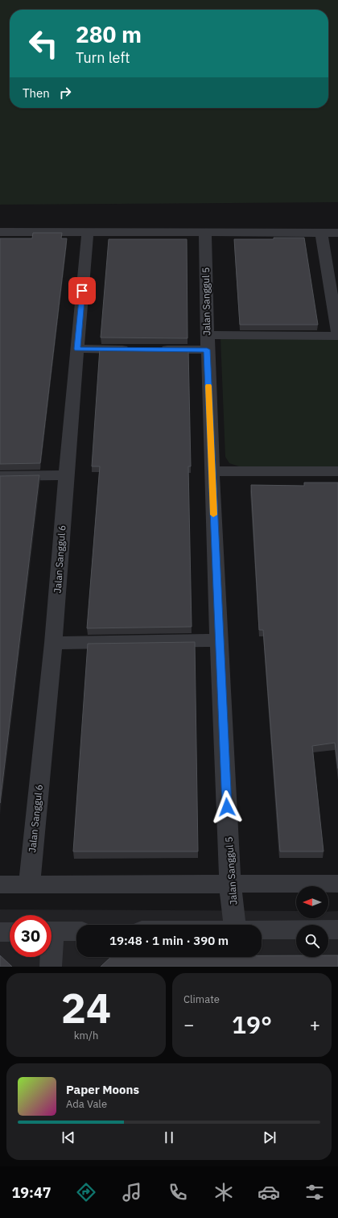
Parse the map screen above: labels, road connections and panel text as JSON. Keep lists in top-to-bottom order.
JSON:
{
  "streets": {
    "street": ["Jalan Sanggul 5", "Jalan Sanggul 6"]
  },
  "north": "left",
  "page": {
    "turn": ["280 m", "Turn left"],
    "then": "Then",
    "limit": "30",
    "trip": "19:48 · 1 min · 390 m",
    "tile": [
      ["24", "km/h"],
      "Climate"
    ],
    "heat": ["−", "19°", "+"],
    "song": ["Paper Moons", "Ada Vale"],
    "tabs": "19:47"
  }
}
